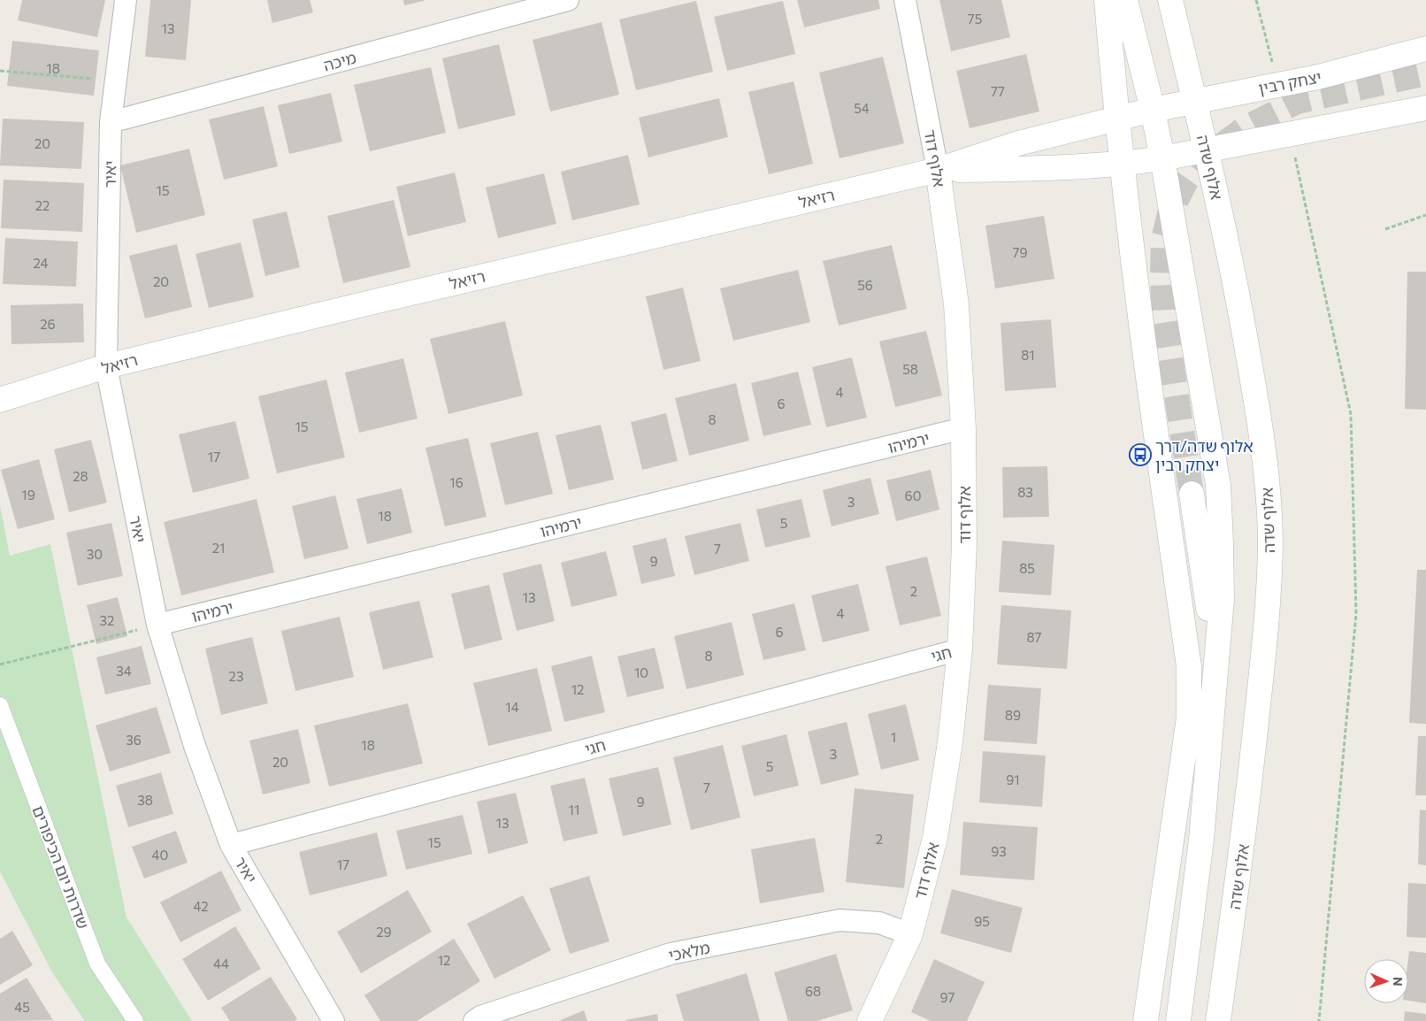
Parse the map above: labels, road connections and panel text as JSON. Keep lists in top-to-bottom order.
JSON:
{
  "streets": {
    "main road": [
      "יצחק רבין",
      "אלוף דוד",
      "אלוף שדה",
      "רזיאל"
    ],
    "street": [
      "מיכה",
      "יאיר",
      "ירמיהו",
      "חגי",
      "שדרות יום הכיפורים",
      "מלאכי"
    ]
  },
  "crossings": [
    ["מיכה", "יאיר"],
    ["יצחק רבין", "אלוף שדה"],
    ["יצחק רבין", "רזיאל"],
    ["אלוף דוד", "רזיאל"],
    ["אלוף דוד", "ירמיהו"],
    ["אלוף דוד", "חגי"],
    ["אלוף דוד", "מלאכי"],
    ["יאיר", "רזיאל"],
    ["יאיר", "ירמיהו"],
    ["יאיר", "חגי"]
  ],
  "places": {
    "bus stop": ["אלוף שדה/דרך יצחק רבין"]
  },
  "house_numbers": [
    "75",
    "13",
    "18",
    "77",
    "54",
    "20",
    "15",
    "22",
    "79",
    "24",
    "20",
    "56",
    "26",
    "81",
    "58",
    "4",
    "6",
    "8",
    "15",
    "17",
    "28",
    "16",
    "83",
    "19",
    "60",
    "3",
    "18",
    "5",
    "21",
    "7",
    "30",
    "9",
    "85",
    "2",
    "13",
    "4",
    "32",
    "6",
    "87",
    "8",
    "34",
    "10",
    "23",
    "12",
    "14",
    "89",
    "1",
    "36",
    "18",
    "3",
    "20",
    "5",
    "91",
    "7",
    "38",
    "9",
    "11",
    "13",
    "2",
    "15",
    "93",
    "40",
    "17",
    "42",
    "95",
    "29",
    "12",
    "44",
    "68",
    "97",
    "45"
  ],
  "north": "right"
}
